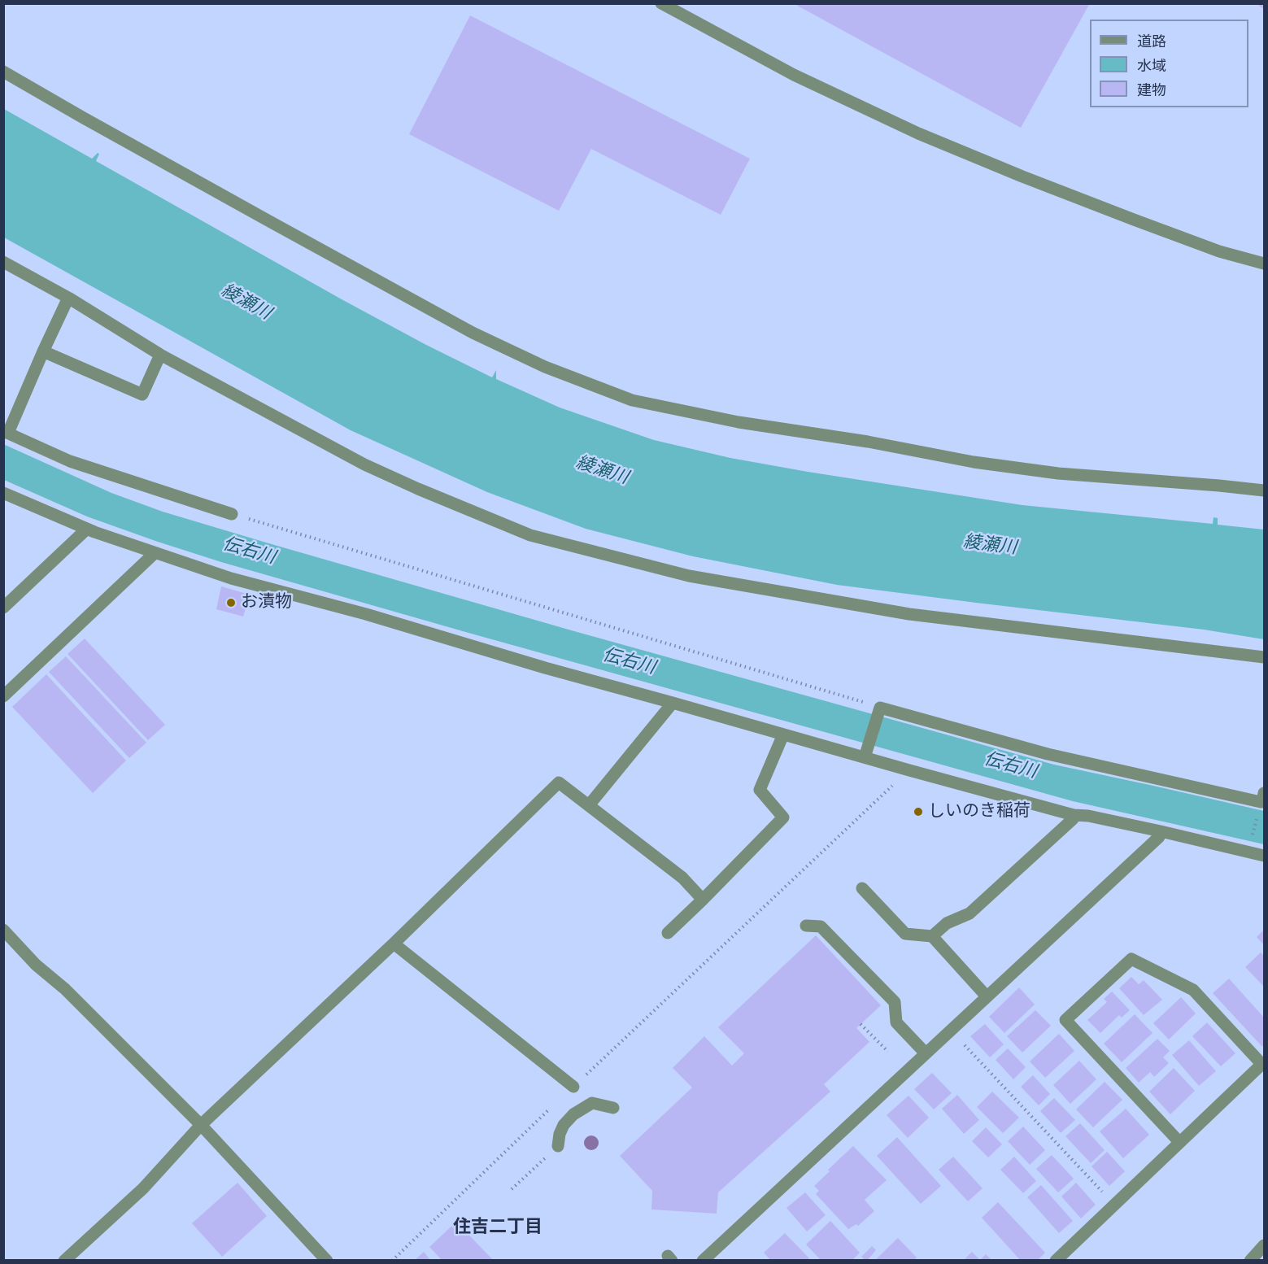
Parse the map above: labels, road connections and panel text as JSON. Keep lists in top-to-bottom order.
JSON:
{
  "districts": ["住吉二丁目"],
  "water": ["綾瀬川", "伝右川"],
  "places": ["お漬物", "しいのき稲荷"],
  "legend": ["道路", "水域", "建物"]
}
